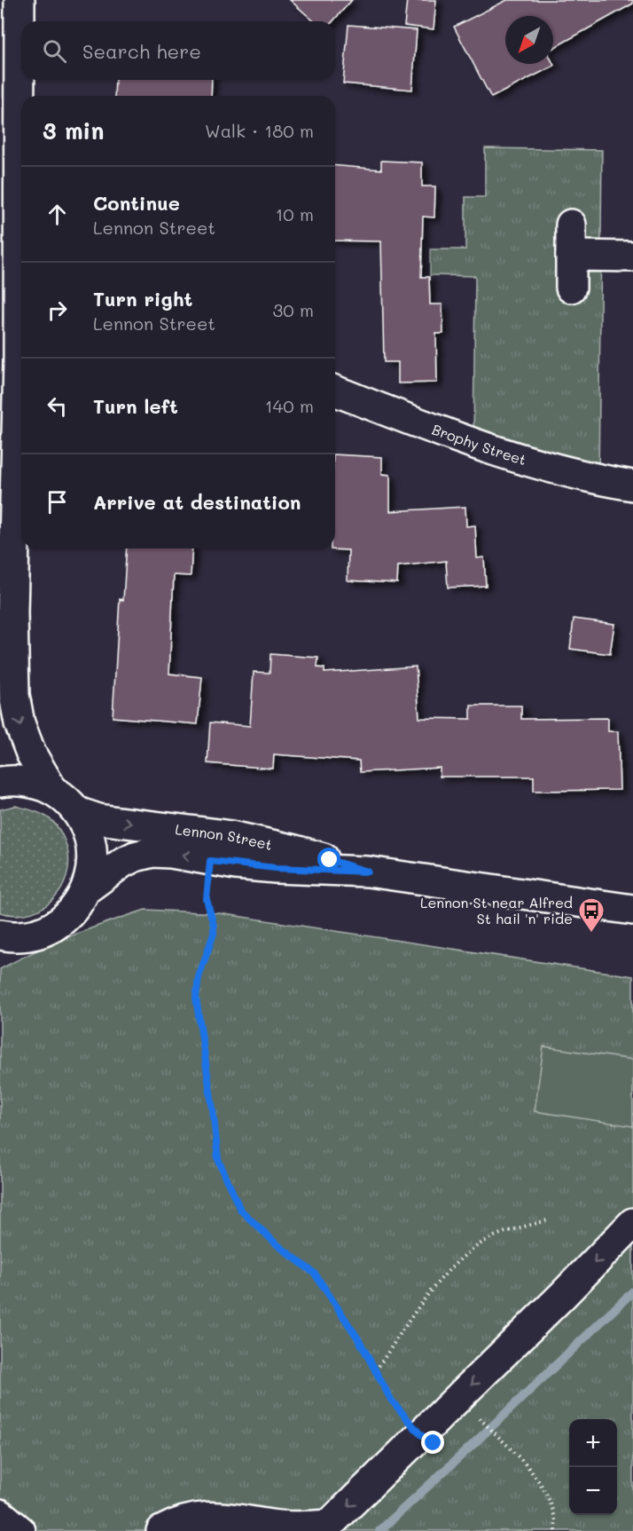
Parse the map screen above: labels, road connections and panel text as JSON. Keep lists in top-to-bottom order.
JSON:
{
  "streets": {
    "street": ["Brophy Street", "Lennon Street"]
  },
  "places": {
    "bus stop": ["Lennon St near Alfred St hail 'n' ride"]
  },
  "north": "bottom left",
  "page": {
    "search": "Search here",
    "heading": ["3 min", "Walk · 180 m"],
    "list": [
      ["Continue", "Lennon Street", "10 m"],
      ["Turn right", "Lennon Street", "30 m"],
      ["Turn left", "140 m"],
      "Arrive at destination"
    ],
    "map_buttons": ["+", "−"]
  }
}
